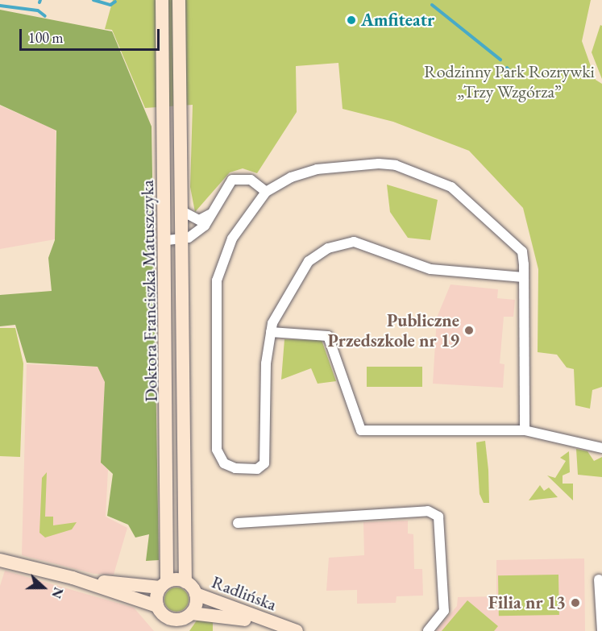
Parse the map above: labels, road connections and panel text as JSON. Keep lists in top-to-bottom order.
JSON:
{
  "streets": {
    "main road": ["Doktora Franciszka Matuszczyka", "Radlińska"]
  },
  "crossings": [
    ["Doktora Franciszka Matuszczyka", "Radlińska"]
  ],
  "parks": ["Rodzinny Park Rozrywki „Trzy Wzgórza”"],
  "places": ["Amfiteatr", "Publiczne Przedszkole nr 19", "Filia nr 13"],
  "scale_bar": "100 m",
  "north": "right"
}
